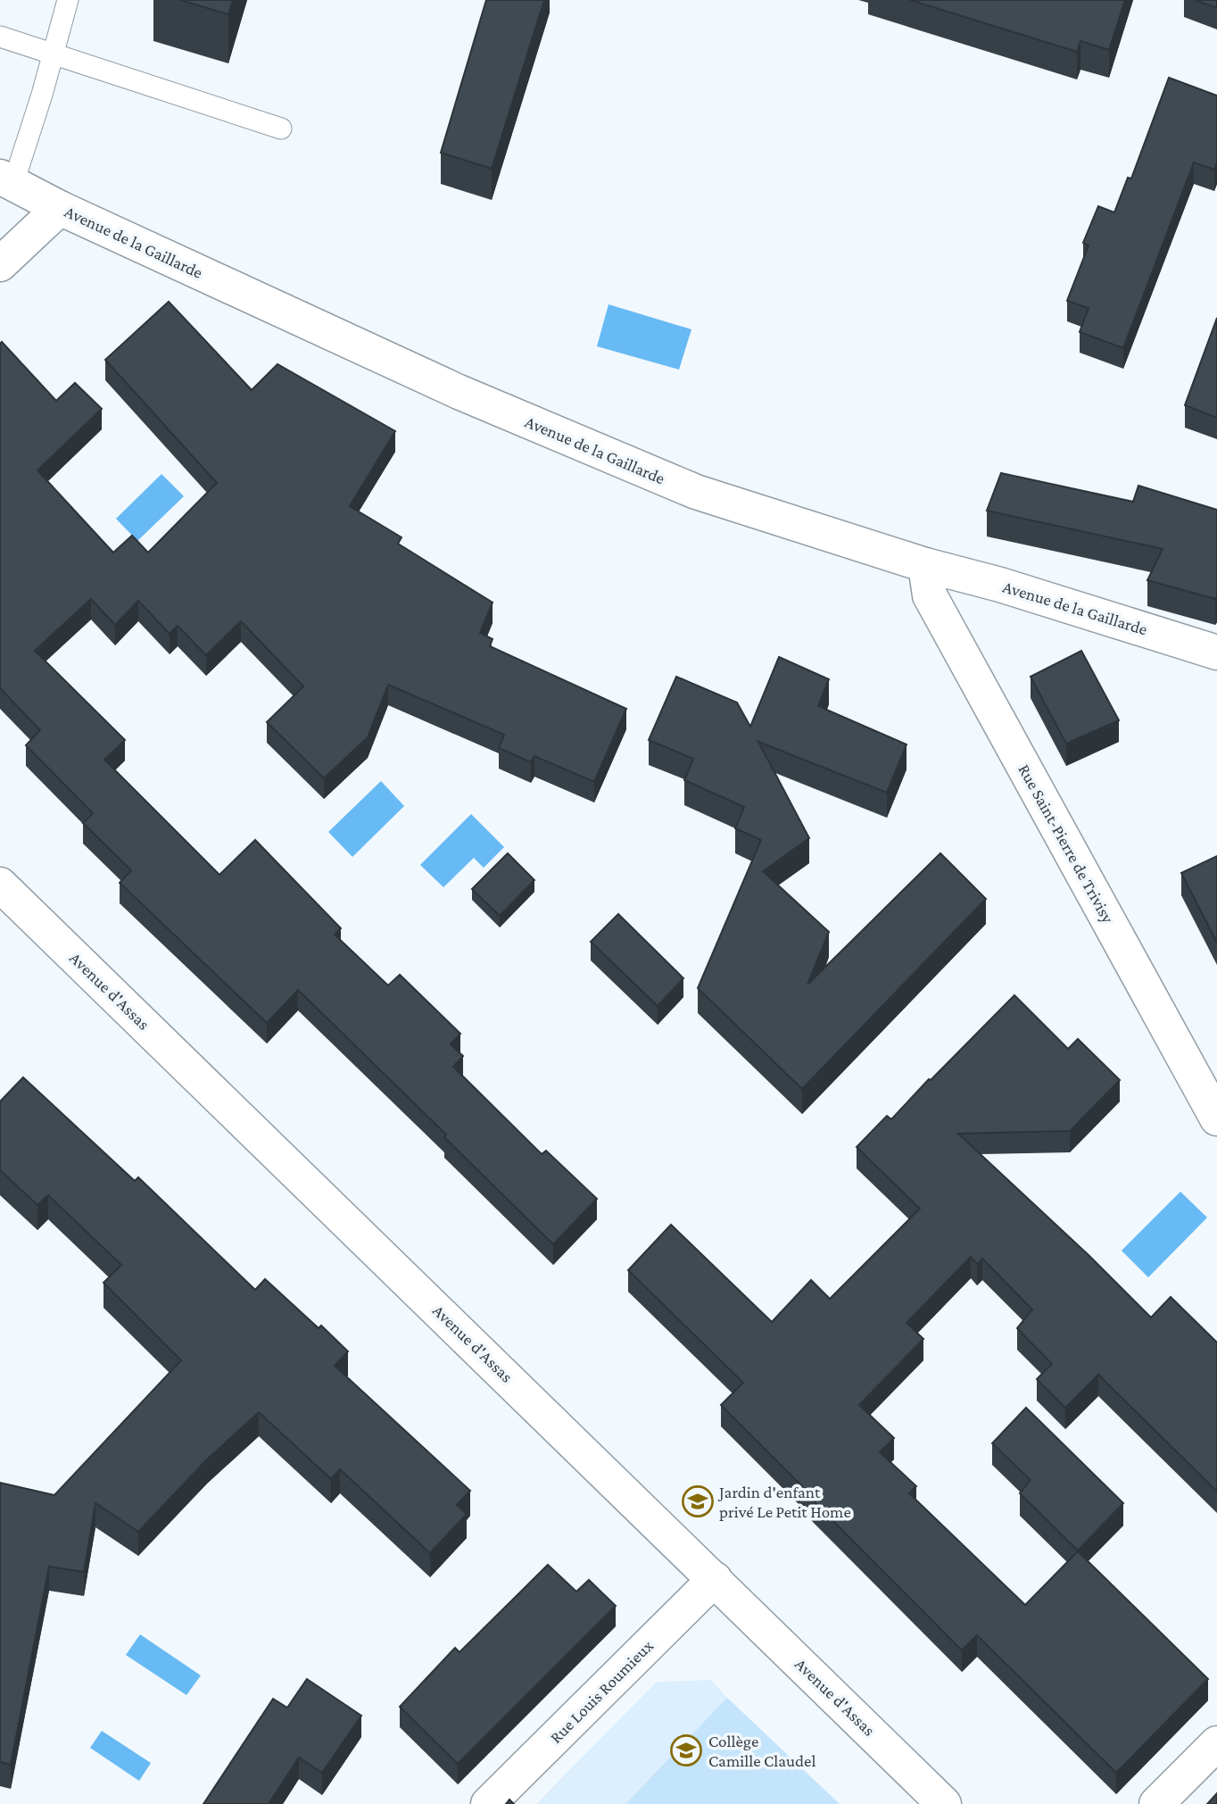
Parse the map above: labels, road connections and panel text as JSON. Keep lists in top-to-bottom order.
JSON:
{
  "streets": {
    "street": [
      "Avenue de la Gaillarde",
      "Rue Saint-Pierre de Trivisy",
      "Avenue d'Assas",
      "Rue Louis Roumieux"
    ]
  },
  "crossings": [
    ["Avenue de la Gaillarde", "Rue Saint-Pierre de Trivisy"],
    ["Avenue d'Assas", "Rue Louis Roumieux"]
  ],
  "places": {
    "school or university": ["Jardin d'enfant privé Le Petit Home", "Collège Camille Claudel"]
  }
}
